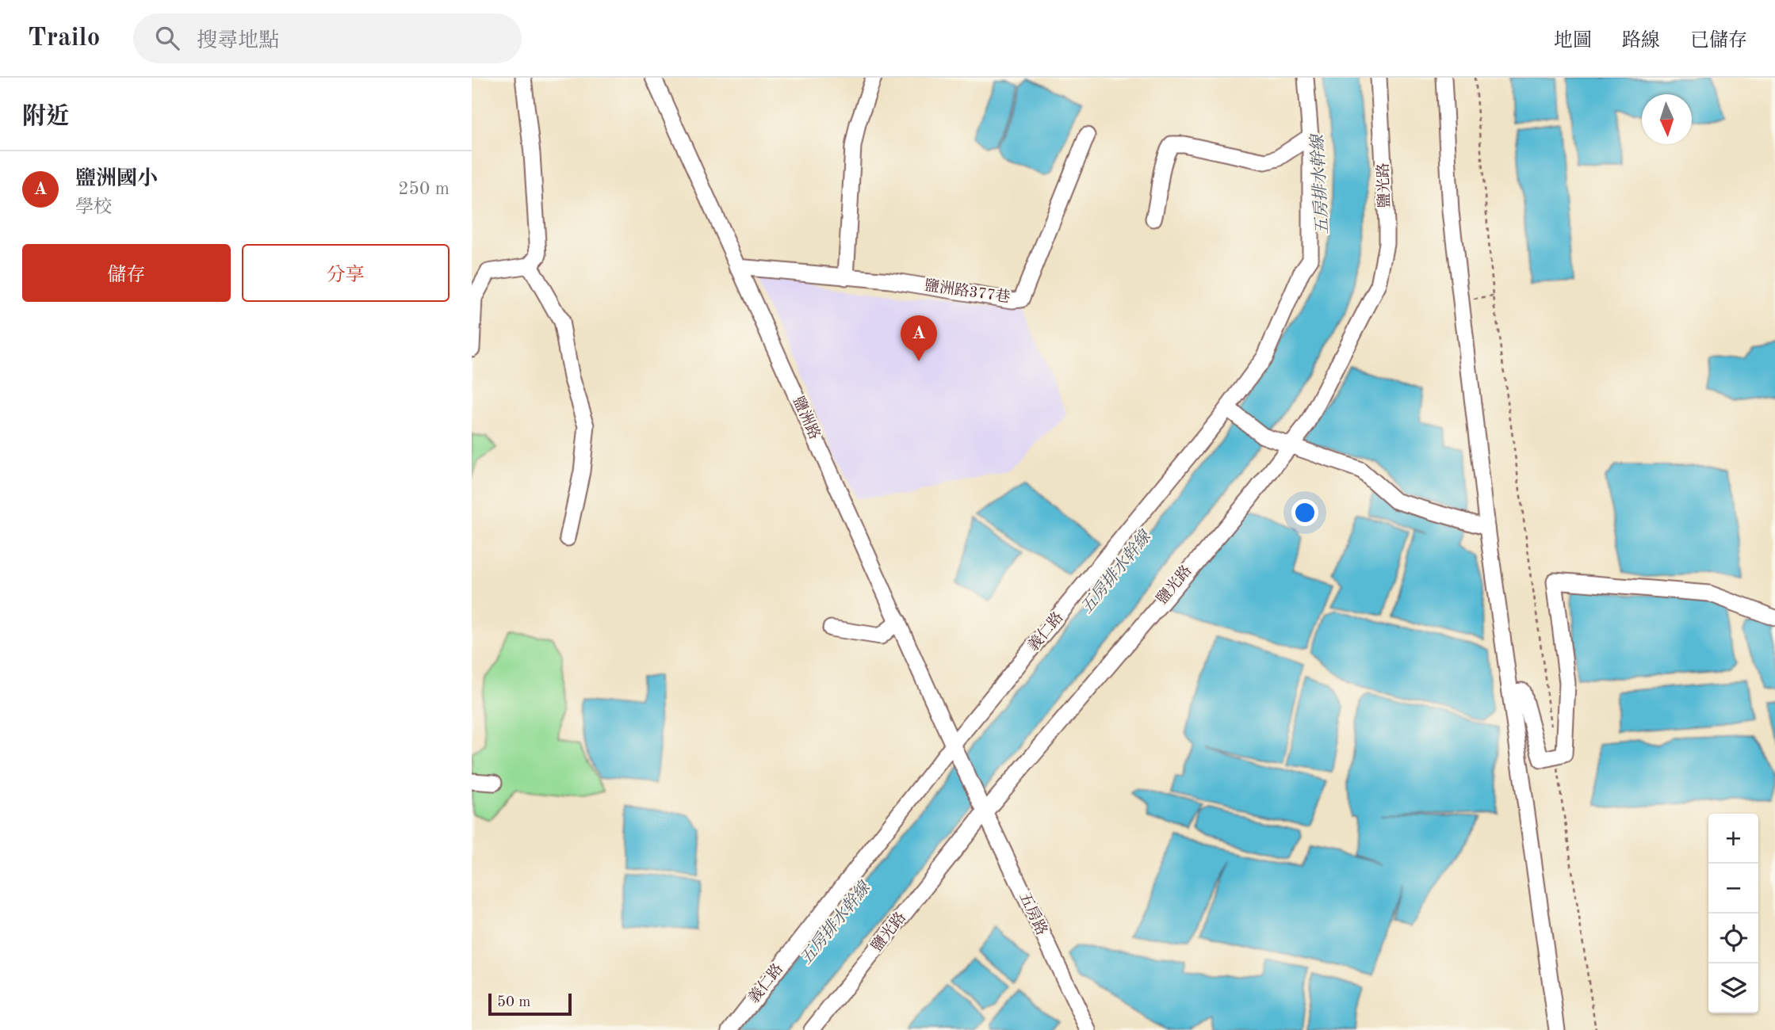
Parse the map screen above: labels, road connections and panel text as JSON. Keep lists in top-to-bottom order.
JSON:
{
  "streets": {
    "street": [
      "鹽光路",
      "鹽洲路377巷",
      "鹽洲路",
      "義仁路",
      "五房路"
    ]
  },
  "crossings": [
    ["鹽光路", "五房路"],
    ["鹽洲路377巷", "鹽洲路"],
    ["鹽洲路", "義仁路"],
    ["鹽洲路", "五房路"],
    ["義仁路", "五房路"]
  ],
  "water": ["五房排水幹線"],
  "scale_bar": "50 m",
  "north": "bottom",
  "page": {
    "header": "Trailo",
    "search": "搜尋地點",
    "nav": ["地圖", "路線", "已儲存"],
    "heading": "附近",
    "list": [
      {
        "mark": "A",
        "name": "鹽洲國小",
        "note": "學校",
        "value": "250 m"
      }
    ],
    "buttons": ["儲存", "分享"],
    "pins": "A",
    "map_buttons": ["+", "−"],
    "scale": "50 m"
  }
}
